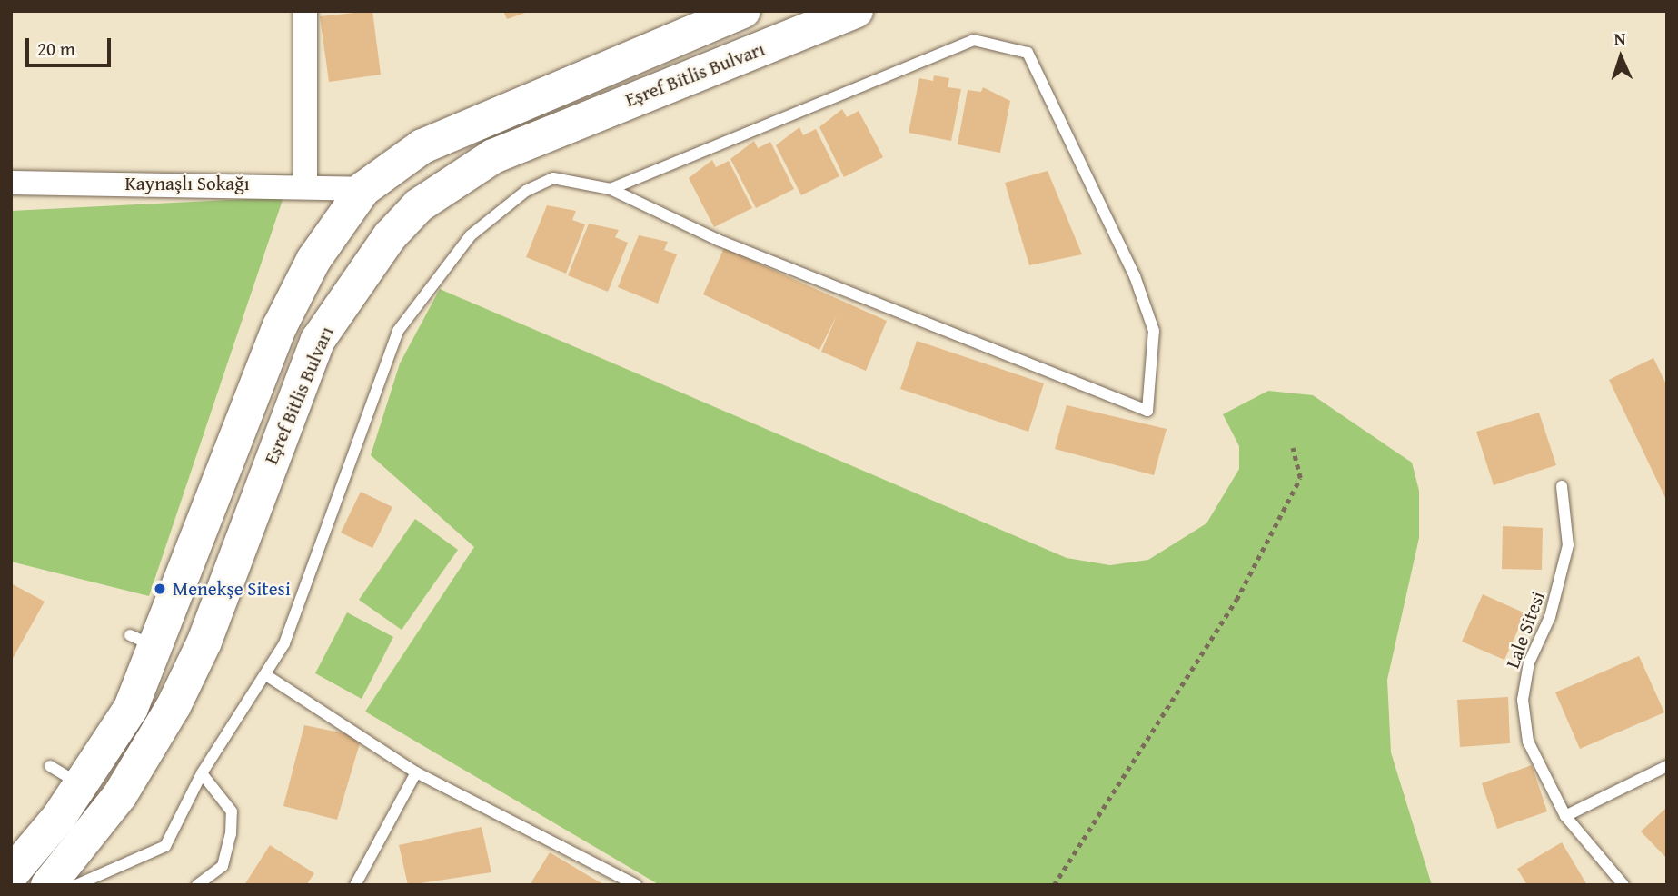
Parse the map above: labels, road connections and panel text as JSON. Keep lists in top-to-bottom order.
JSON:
{
  "streets": {
    "main road": ["Eşref Bitlis Bulvarı"],
    "street": ["Kaynaşlı Sokağı"],
    "lane": ["Lale Sitesi"]
  },
  "crossings": [
    ["Eşref Bitlis Bulvarı", "Kaynaşlı Sokağı"]
  ],
  "places": ["Menekşe Sitesi"],
  "scale_bar": "20 m",
  "north": "top"
}
